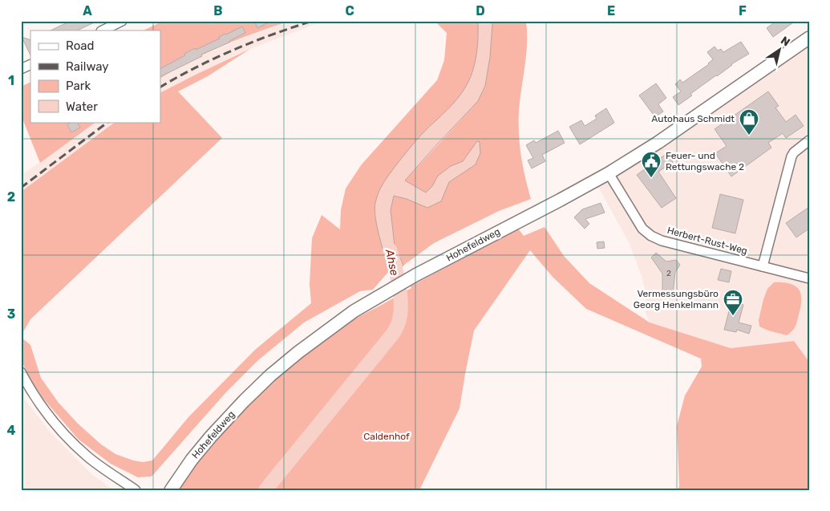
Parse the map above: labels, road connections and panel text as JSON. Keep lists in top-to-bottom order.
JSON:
{
  "streets": {
    "main road": ["Hohefeldweg"],
    "street": ["Herbert-Rust-Weg"]
  },
  "crossings": [
    ["Herbert-Rust-Weg", "Hohefeldweg"]
  ],
  "water": ["Ahse"],
  "parks": ["Caldenhof"],
  "places": {
    "shop": ["Autohaus Schmidt"],
    "public building": ["Feuer- und Rettungswache 2"],
    "office": ["Vermessungsbüro Georg Henkelmann"]
  },
  "house_numbers": ["2"],
  "legend": [
    "Road",
    "Railway",
    "Park",
    "Water"
  ],
  "north": "top right",
  "grid": {
    "columns": [
      "A",
      "B",
      "C",
      "D",
      "E",
      "F"
    ],
    "rows": [
      "1",
      "2",
      "3",
      "4"
    ]
  }
}
